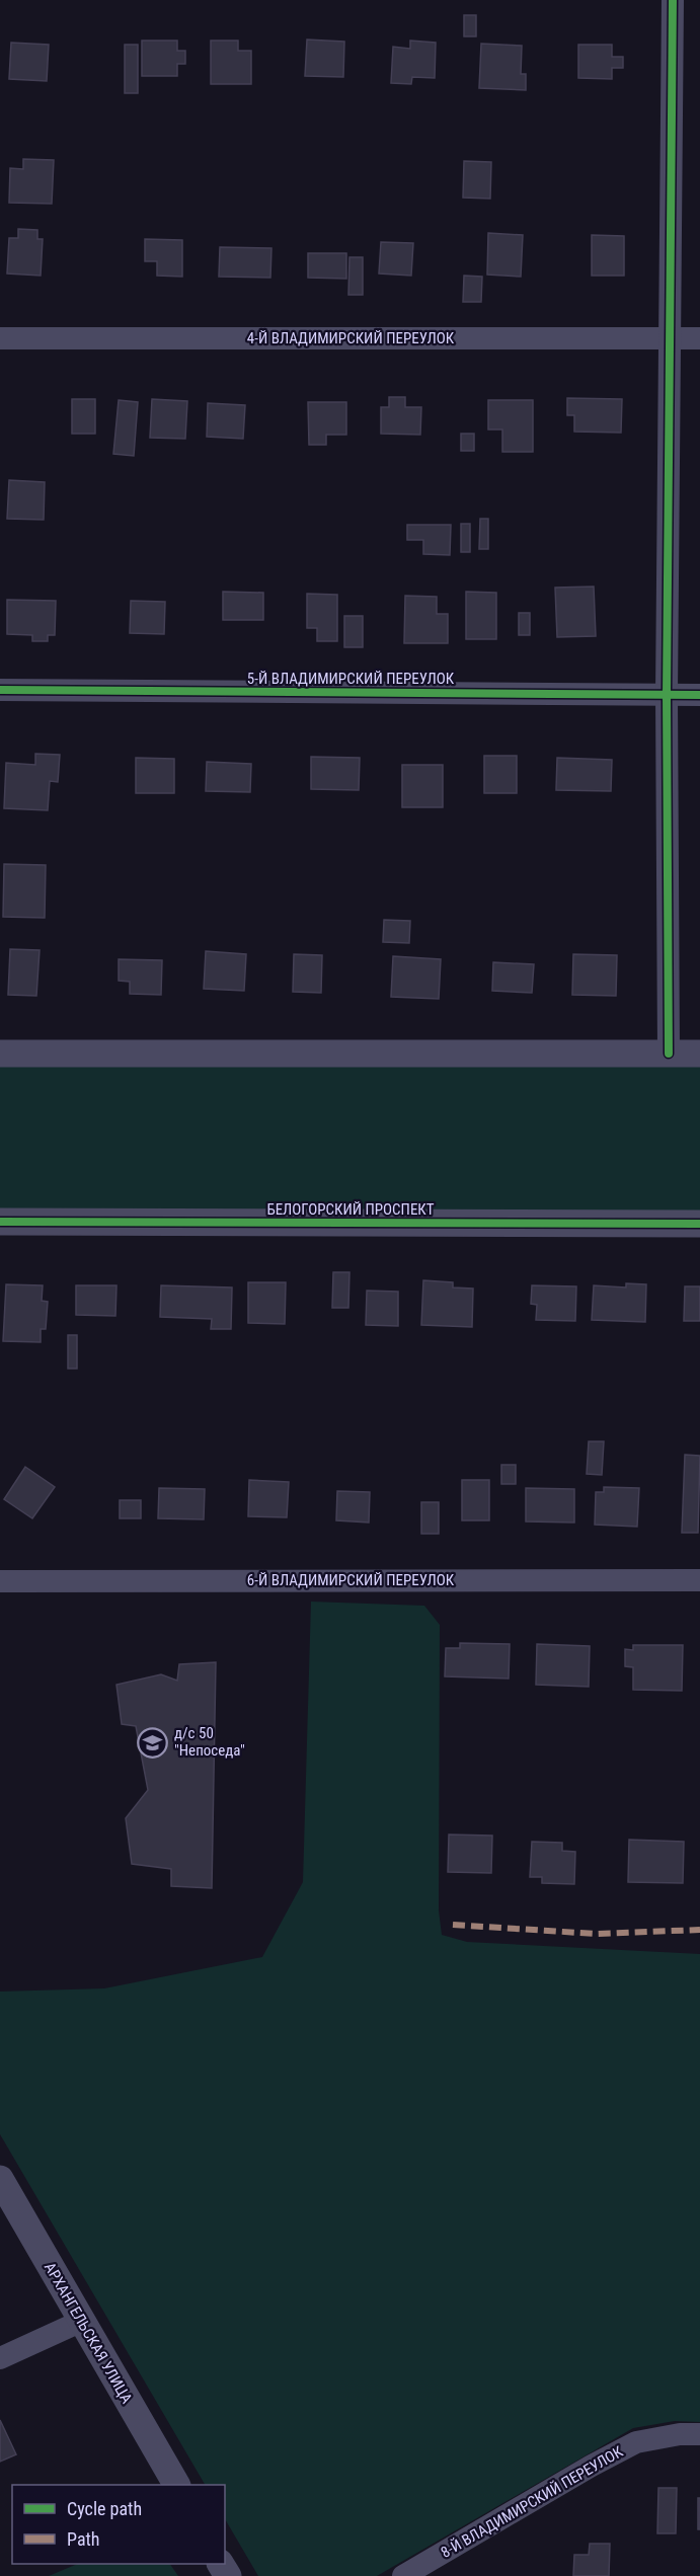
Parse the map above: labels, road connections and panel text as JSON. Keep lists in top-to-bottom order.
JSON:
{
  "streets": {
    "street": [
      "4-Й ВЛАДИМИРСКИЙ ПЕРЕУЛОК",
      "5-Й ВЛАДИМИРСКИЙ ПЕРЕУЛОК",
      "БЕЛОГОРСКИЙ ПРОСПЕКТ",
      "6-Й ВЛАДИМИРСКИЙ ПЕРЕУЛОК",
      "АРХАНГЕЛЬСКАЯ УЛИЦА",
      "8-Й ВЛАДИМИРСКИЙ ПЕРЕУЛОК"
    ]
  },
  "places": {
    "school or university": ["д/с 50 \"Непоседа\""]
  },
  "legend": ["Cycle path", "Path"]
}
